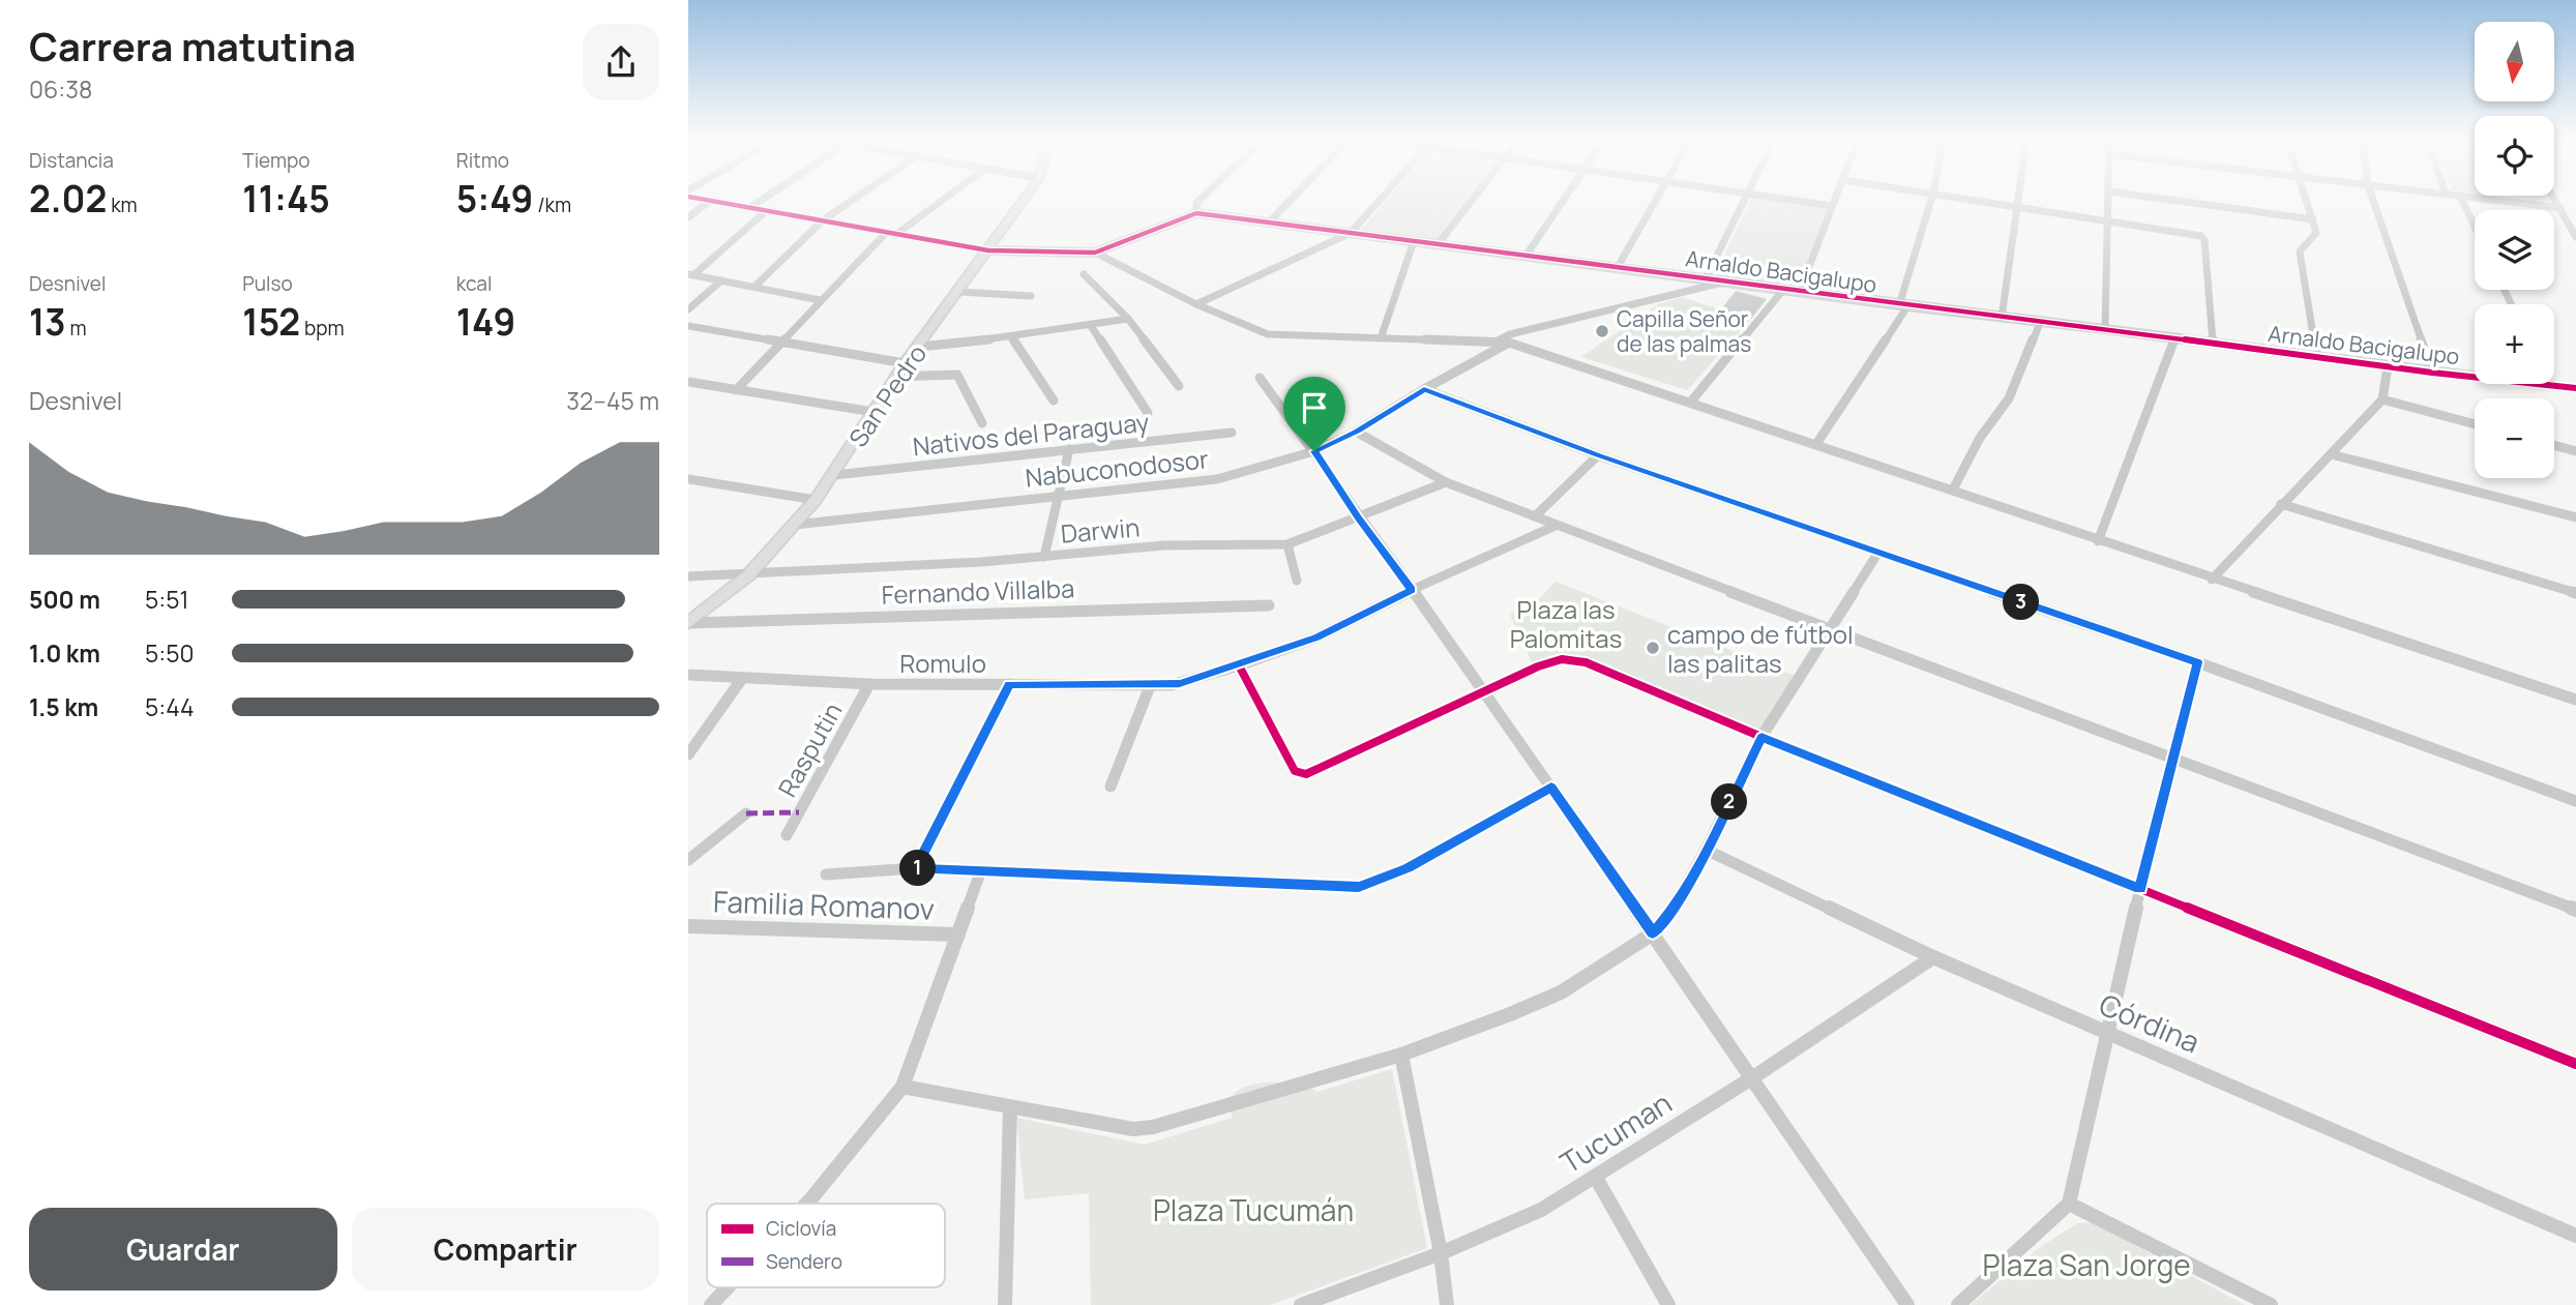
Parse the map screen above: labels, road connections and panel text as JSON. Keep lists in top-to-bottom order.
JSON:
{
  "streets": {
    "street": [
      "Arnaldo Bacigalupo",
      "San Pedro",
      "Nativos del Paraguay",
      "Nabuconodosor",
      "Darwin",
      "Fernando Villalba",
      "Romulo",
      "Rasputin",
      "Familia Romanov",
      "Córdina",
      "Tucuman"
    ]
  },
  "crossings": [
    ["Arnaldo Bacigalupo", "San Pedro"],
    ["San Pedro", "Nativos del Paraguay"],
    ["San Pedro", "Nabuconodosor"],
    ["San Pedro", "Darwin"],
    ["San Pedro", "Fernando Villalba"],
    ["Romulo", "Rasputin"],
    ["Córdina", "Tucuman"]
  ],
  "parks": ["Plaza las Palomitas", "Plaza Tucumán", "Plaza San Jorge"],
  "places": ["Capilla Señor de las palmas", "campo de fútbol las palitas"],
  "legend": ["Ciclovía", "Sendero"],
  "north": "bottom",
  "page": {
    "heading": ["Carrera matutina", "06:38"],
    "map_buttons": ["+", "−"],
    "stats": [
      ["Distancia", "2.02 km"],
      ["Tiempo", "11:45"],
      ["Ritmo", "5:49 /km"],
      ["Desnivel", "13 m"],
      ["Pulso", "152 bpm"],
      ["kcal", "149"]
    ],
    "chart": ["Desnivel", "32–45 m"],
    "list": [
      {
        "name": "500 m",
        "note": "5:51"
      },
      {
        "name": "1.0 km",
        "note": "5:50"
      },
      {
        "name": "1.5 km",
        "note": "5:44"
      }
    ],
    "pins": ["3", "2", "1"],
    "buttons": ["Guardar", "Compartir"]
  }
}
